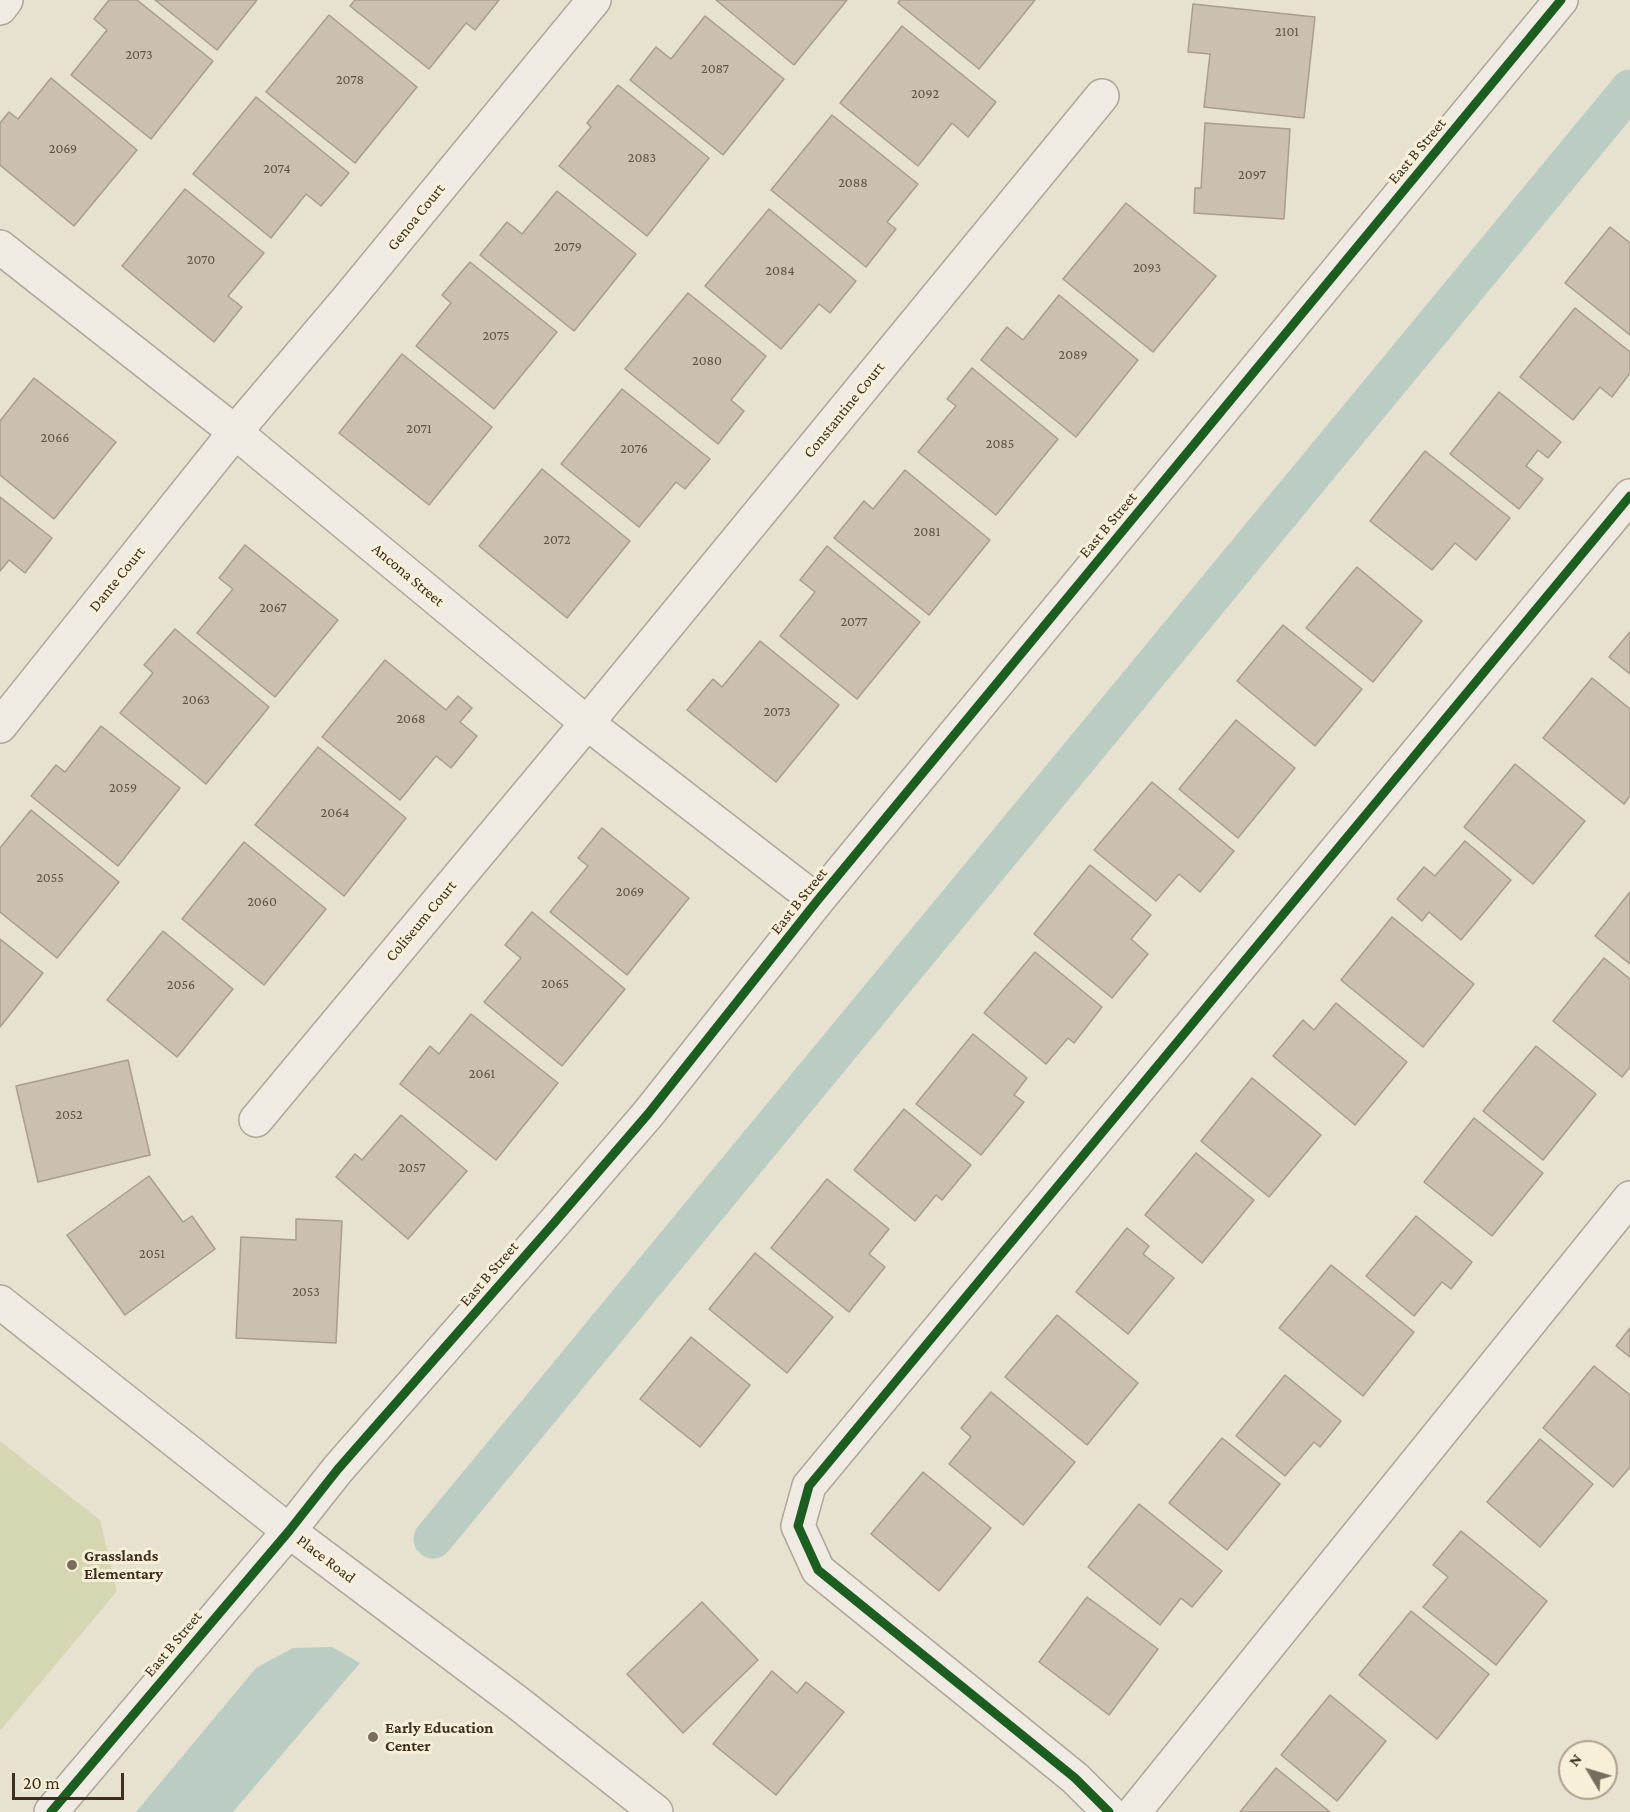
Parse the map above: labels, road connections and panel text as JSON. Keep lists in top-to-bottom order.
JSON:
{
  "streets": {
    "street": [
      "East B Street",
      "Genoa Court",
      "Constantine Court",
      "Ancona Street",
      "Dante Court",
      "Coliseum Court",
      "Place Road"
    ]
  },
  "crossings": [
    ["East B Street", "Ancona Street"],
    ["East B Street", "Place Road"],
    ["Genoa Court", "Ancona Street"],
    ["Genoa Court", "Dante Court"],
    ["Constantine Court", "Ancona Street"],
    ["Constantine Court", "Coliseum Court"],
    ["Ancona Street", "Dante Court"],
    ["Ancona Street", "Coliseum Court"]
  ],
  "places": ["Grasslands Elementary", "Early Education Center"],
  "house_numbers": [
    "2101",
    "2073",
    "2087",
    "2078",
    "2092",
    "2069",
    "2083",
    "2074",
    "2097",
    "2088",
    "2079",
    "2070",
    "2093",
    "2084",
    "2075",
    "2089",
    "2080",
    "2071",
    "2066",
    "2085",
    "2076",
    "2081",
    "2072",
    "2067",
    "2077",
    "2063",
    "2073",
    "2068",
    "2059",
    "2064",
    "2055",
    "2069",
    "2060",
    "2065",
    "2056",
    "2061",
    "2052",
    "2057",
    "2051",
    "2053"
  ],
  "scale_bar": "20 m",
  "north": "top left"
}
